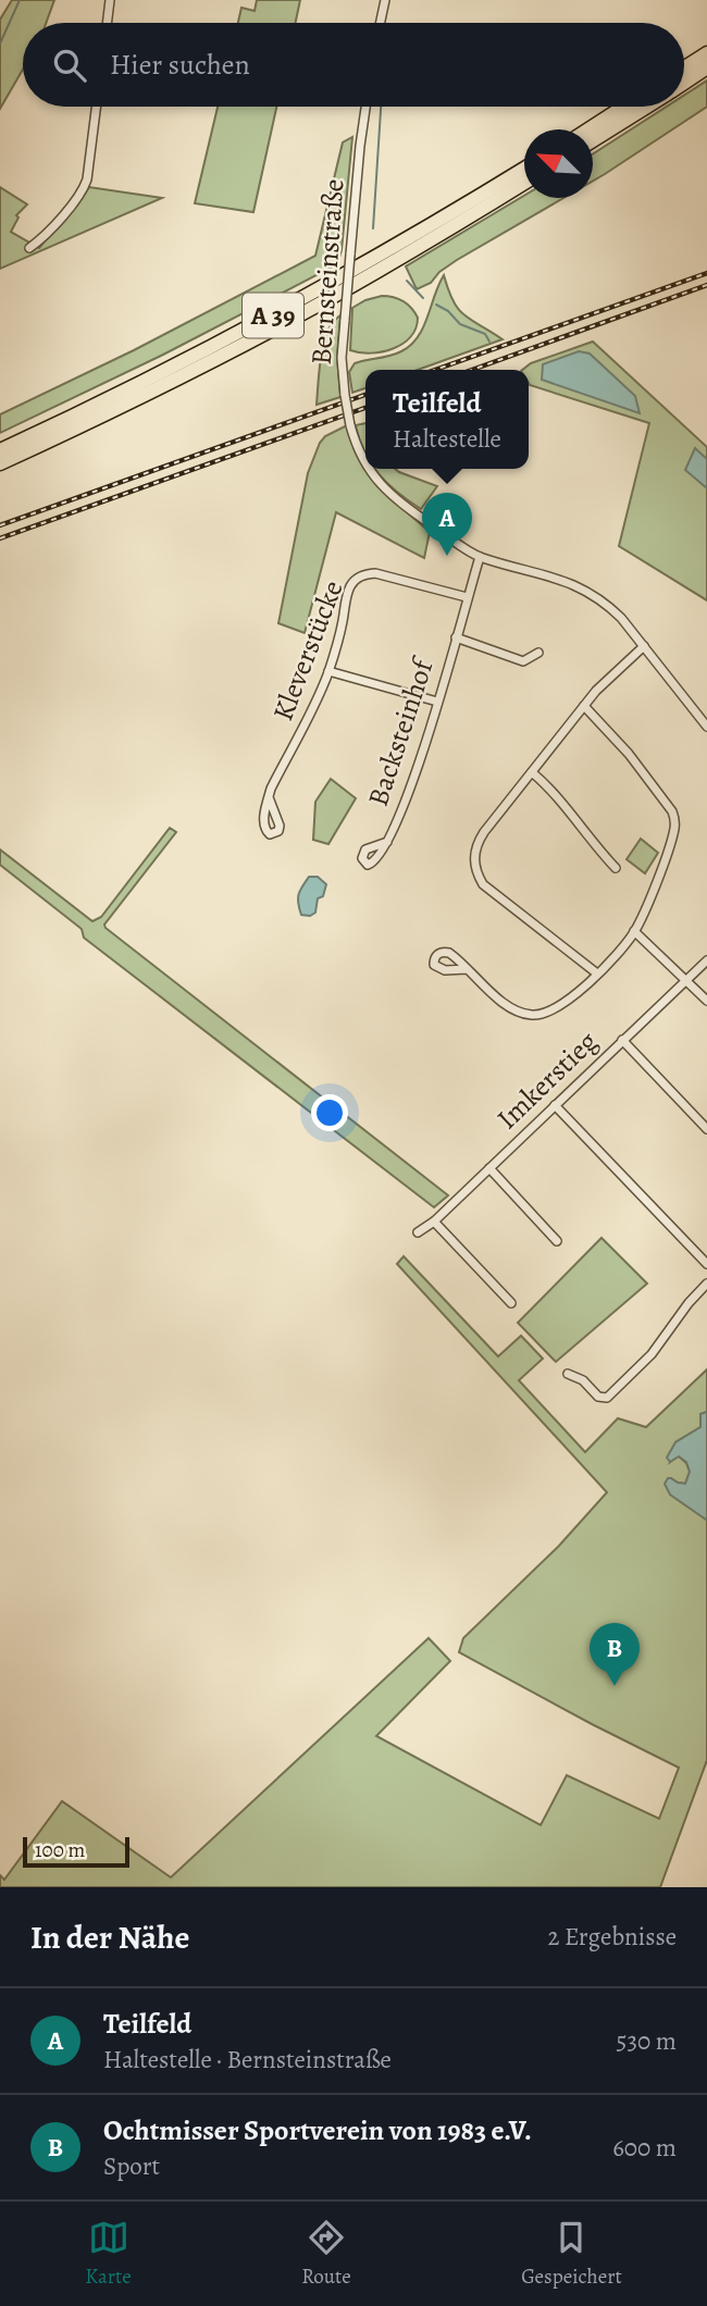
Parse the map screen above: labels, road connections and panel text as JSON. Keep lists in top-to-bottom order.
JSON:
{
  "streets": {
    "highway": ["A 39"],
    "street": [
      "Bernsteinstraße",
      "Kleverstücke",
      "Backsteinhof",
      "Imkerstieg"
    ]
  },
  "crossings": [
    ["Bernsteinstraße", "Backsteinhof"],
    ["Kleverstücke", "Backsteinhof"]
  ],
  "scale_bar": "100 m",
  "north": "top left",
  "page": {
    "search": "Hier suchen",
    "popup": ["Teilfeld", "Haltestelle"],
    "pins": ["A", "B"],
    "scale": "100 m",
    "heading": ["In der Nähe", "2 Ergebnisse"],
    "list": [
      {
        "mark": "A",
        "name": "Teilfeld",
        "note": "Haltestelle · Bernsteinstraße",
        "value": "530 m"
      },
      {
        "mark": "B",
        "name": "Ochtmisser Sportverein von 1983 e.V.",
        "note": "Sport",
        "value": "600 m"
      }
    ],
    "nav": ["Karte", "Route", "Gespeichert"]
  }
}
